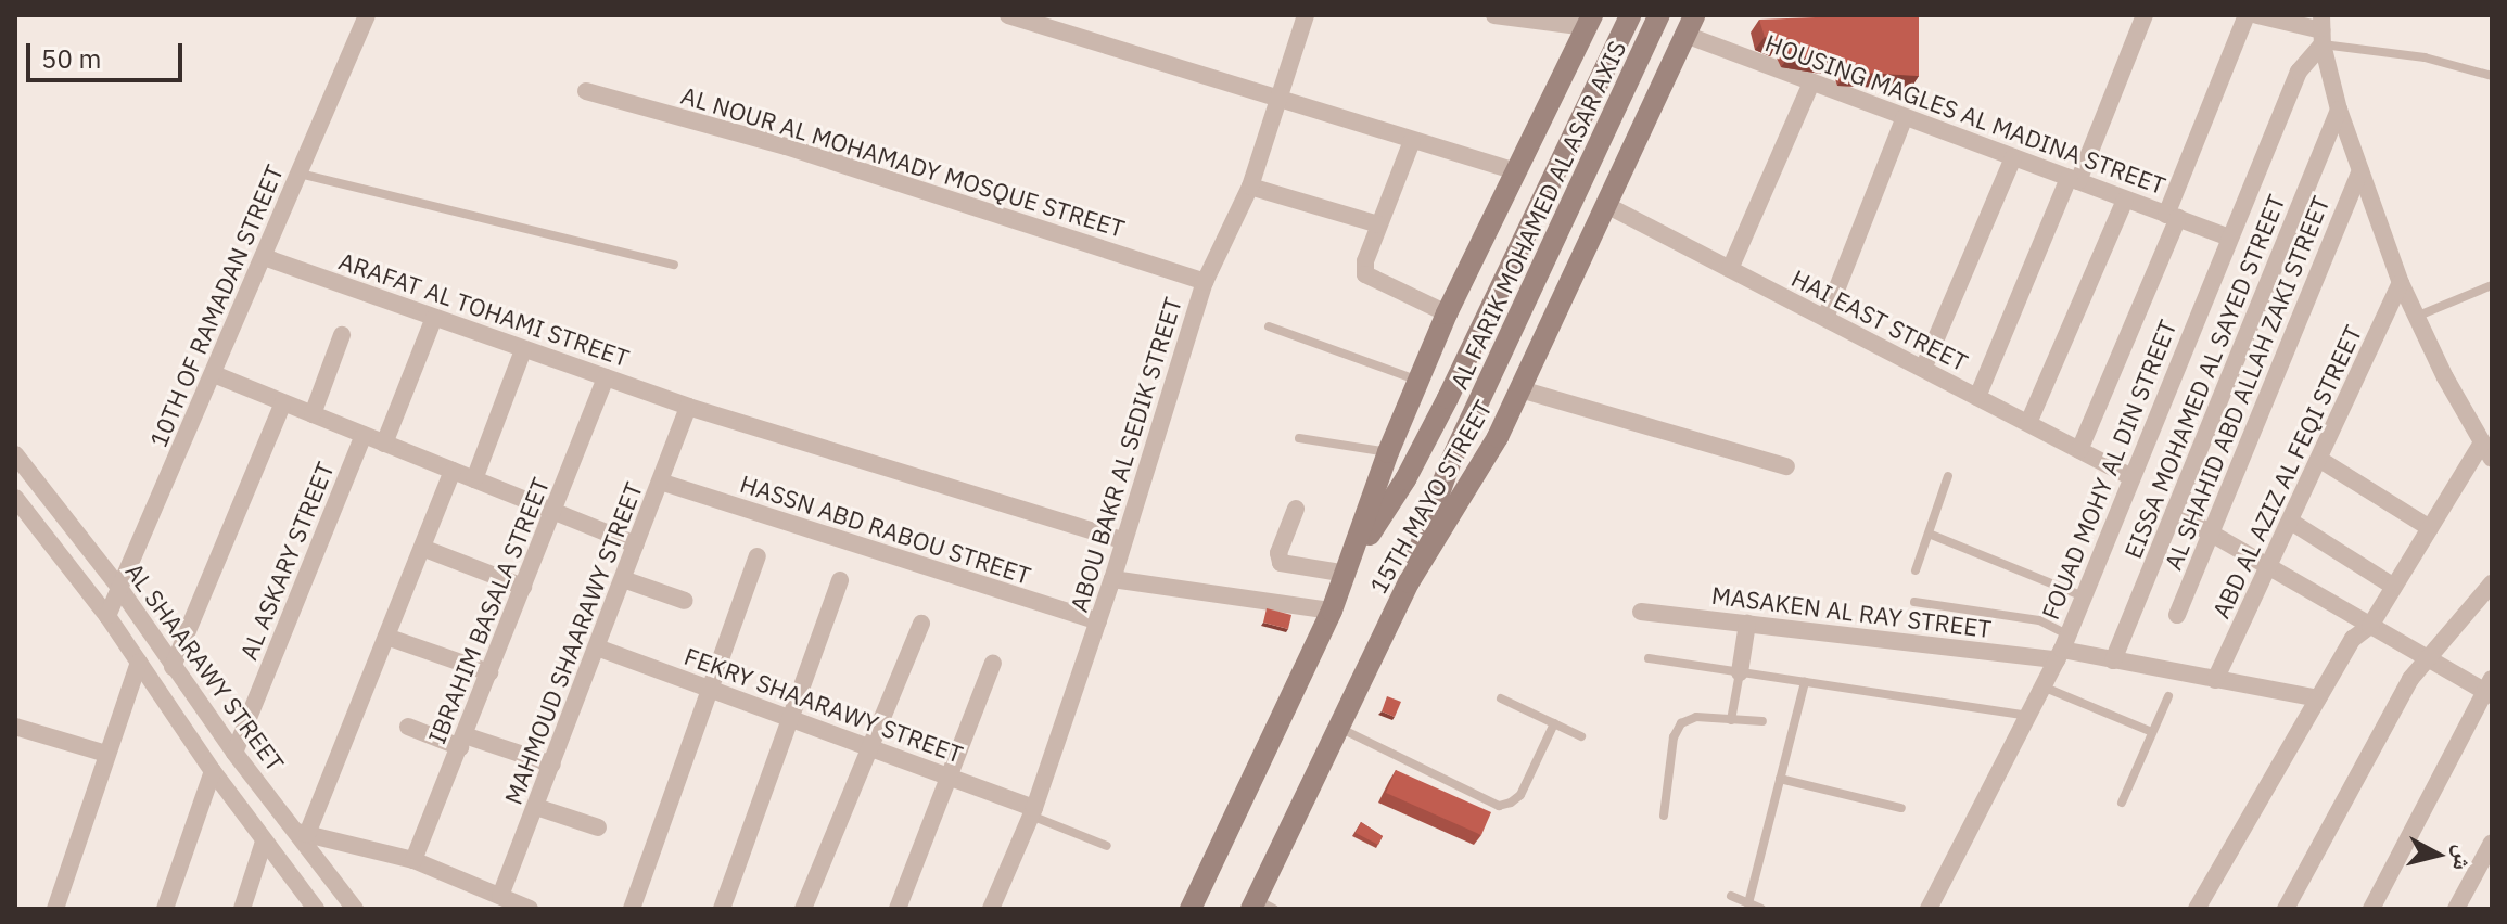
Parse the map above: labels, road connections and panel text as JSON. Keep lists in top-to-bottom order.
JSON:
{
  "streets": {
    "main road": ["AL FARIK MOHAMED AL ASAR AXIS", "15TH MAYO STREET"],
    "street": [
      "HOUSING MAGLES AL MADINA STREET",
      "AL NOUR AL MOHAMADY MOSQUE STREET",
      "10TH OF RAMADAN STREET",
      "ARAFAT AL TOHAMI STREET",
      "HAI EAST STREET",
      "EISSA MOHAMED AL SAYED STREET",
      "AL SHAHID ABD ALLAH ZAKI STREET",
      "ABOU BAKR AL SEDIK STREET",
      "FOUAD MOHY AL DIN STREET",
      "ABD AL AZIZ AL FEQI STREET",
      "HASSN ABD RABOU STREET",
      "AL ASKARY STREET",
      "IBRAHIM BASALA STREET",
      "MASAKEN AL RAY STREET",
      "MAHMOUD SHAARAWY STREET",
      "AL SHAARAWY STREET",
      "FEKRY SHAARAWY STREET"
    ]
  },
  "crossings": [
    ["HOUSING MAGLES AL MADINA STREET", "FOUAD MOHY AL DIN STREET"],
    ["HOUSING MAGLES AL MADINA STREET", "15TH MAYO STREET"],
    ["AL NOUR AL MOHAMADY MOSQUE STREET", "ABOU BAKR AL SEDIK STREET"],
    ["AL FARIK MOHAMED AL ASAR AXIS", "15TH MAYO STREET"],
    ["10TH OF RAMADAN STREET", "ARAFAT AL TOHAMI STREET"],
    ["10TH OF RAMADAN STREET", "AL SHAARAWY STREET"],
    ["ARAFAT AL TOHAMI STREET", "ABOU BAKR AL SEDIK STREET"],
    ["ARAFAT AL TOHAMI STREET", "IBRAHIM BASALA STREET"],
    ["ARAFAT AL TOHAMI STREET", "MAHMOUD SHAARAWY STREET"],
    ["HAI EAST STREET", "FOUAD MOHY AL DIN STREET"],
    ["HAI EAST STREET", "15TH MAYO STREET"],
    ["EISSA MOHAMED AL SAYED STREET", "MASAKEN AL RAY STREET"],
    ["ABOU BAKR AL SEDIK STREET", "HASSN ABD RABOU STREET"],
    ["ABOU BAKR AL SEDIK STREET", "FEKRY SHAARAWY STREET"],
    ["FOUAD MOHY AL DIN STREET", "MASAKEN AL RAY STREET"],
    ["ABD AL AZIZ AL FEQI STREET", "MASAKEN AL RAY STREET"],
    ["HASSN ABD RABOU STREET", "MAHMOUD SHAARAWY STREET"],
    ["AL ASKARY STREET", "AL SHAARAWY STREET"],
    ["MAHMOUD SHAARAWY STREET", "FEKRY SHAARAWY STREET"]
  ],
  "scale_bar": "50 m",
  "north": "right"
}
